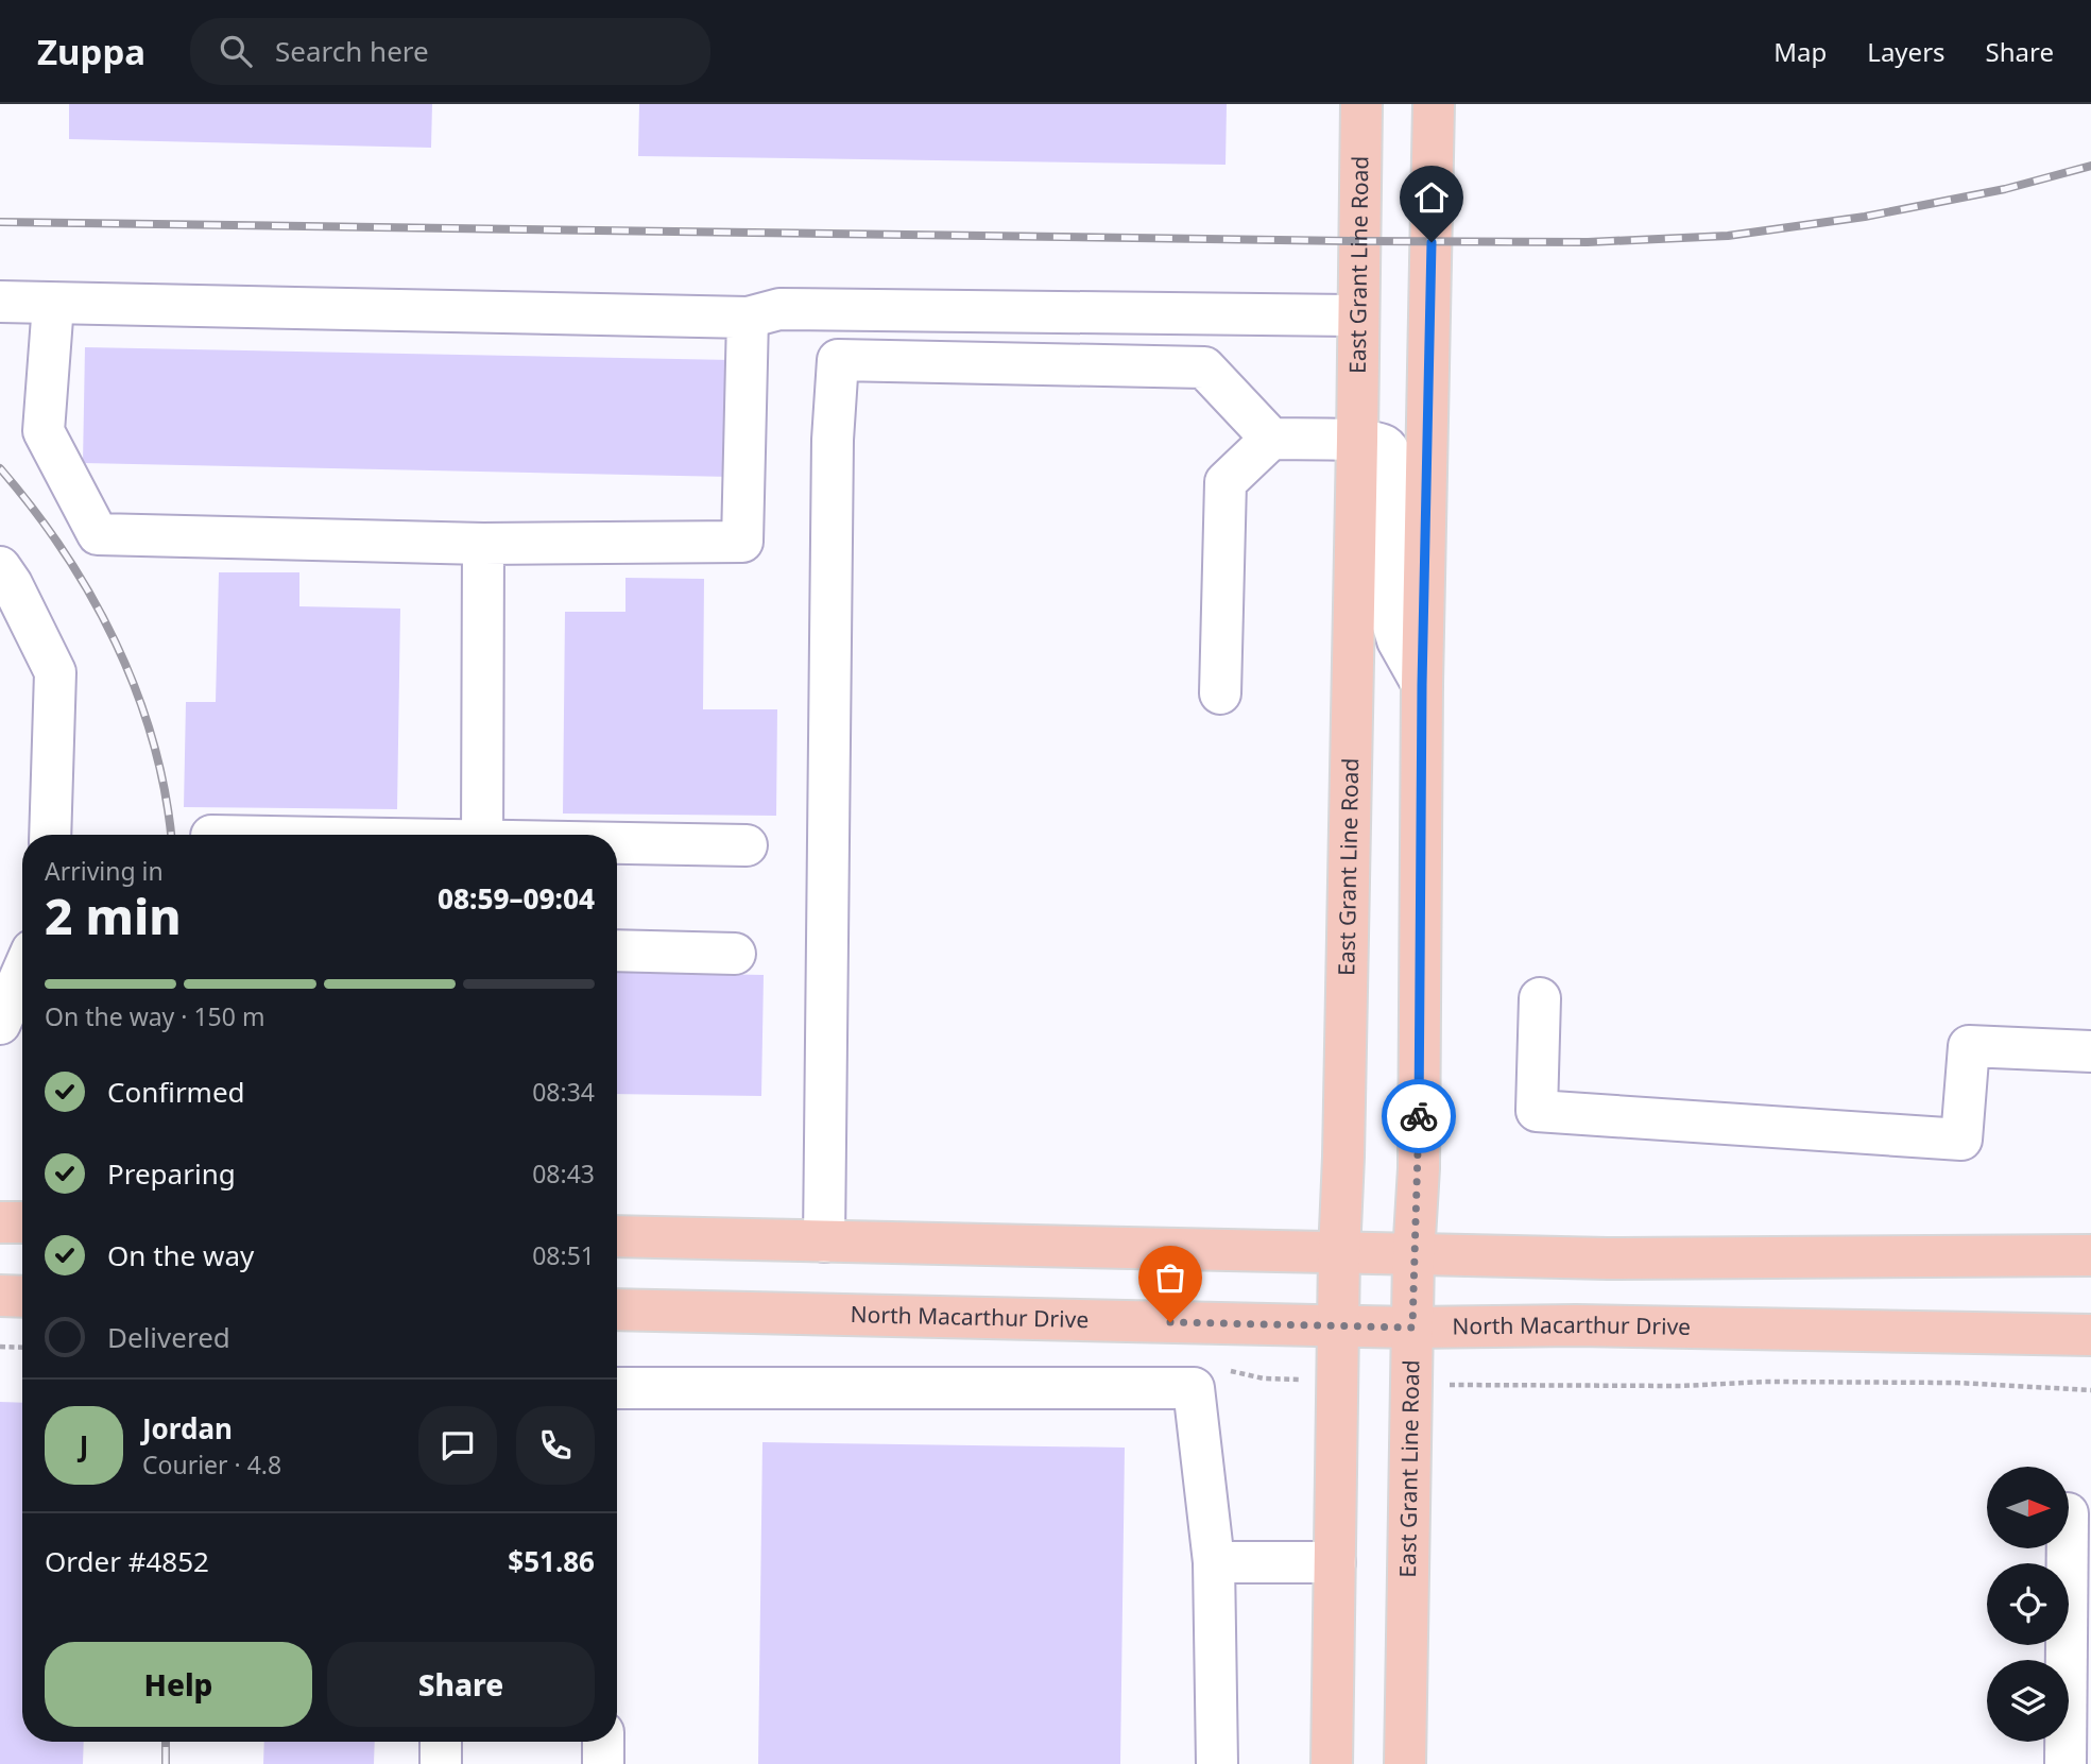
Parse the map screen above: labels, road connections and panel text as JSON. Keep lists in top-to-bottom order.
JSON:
{
  "streets": {
    "main road": ["East Grant Line Road", "North Macarthur Drive"]
  },
  "crossings": [
    ["East Grant Line Road", "North Macarthur Drive"]
  ],
  "north": "right",
  "page": {
    "header": "Zuppa",
    "search": "Search here",
    "nav": ["Map", "Layers", "Share"],
    "heading": ["2 min", "Arriving in", "08:59–09:04"],
    "panel": [
      "Jordan",
      "Courier · 4.8",
      "Order #4852",
      "$51.86"
    ],
    "bar": "On the way · 150 m",
    "list": [
      ["Confirmed", "08:34"],
      ["Preparing", "08:43"],
      ["On the way", "08:51"],
      "Delivered"
    ],
    "round": "J",
    "buttons": ["Help", "Share"]
  }
}
